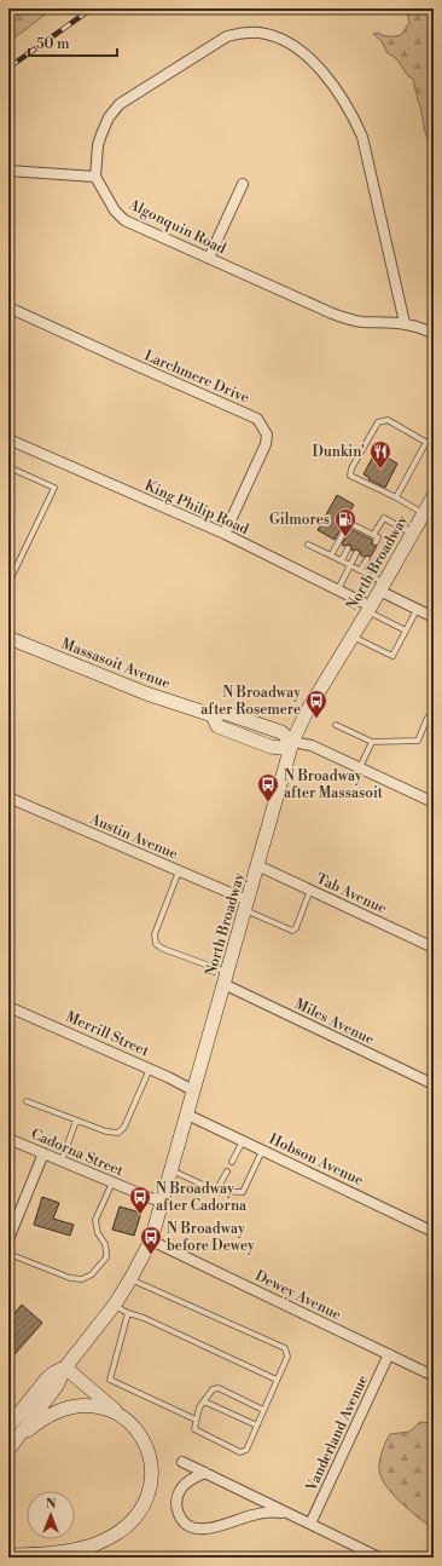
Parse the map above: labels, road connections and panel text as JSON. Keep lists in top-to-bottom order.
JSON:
{
  "streets": {
    "main road": ["North Broadway", "Massasoit Avenue"],
    "street": [
      "Algonquin Road",
      "Larchmere Drive",
      "King Philip Road",
      "Austin Avenue",
      "Tab Avenue",
      "Miles Avenue",
      "Merrill Street",
      "Cadorna Street",
      "Hobson Avenue",
      "Dewey Avenue",
      "Vanderland Avenue"
    ]
  },
  "crossings": [
    ["Larchmere Drive", "King Philip Road"],
    ["King Philip Road", "North Broadway"],
    ["North Broadway", "Massasoit Avenue"],
    ["North Broadway", "Austin Avenue"],
    ["North Broadway", "Tab Avenue"],
    ["North Broadway", "Miles Avenue"],
    ["North Broadway", "Merrill Street"],
    ["North Broadway", "Cadorna Street"],
    ["North Broadway", "Hobson Avenue"],
    ["North Broadway", "Dewey Avenue"],
    ["Dewey Avenue", "Vanderland Avenue"]
  ],
  "places": {
    "restaurant": ["Dunkin'"],
    "fuel station": ["Gilmores"],
    "bus stop": [
      "N Broadway after Rosemere",
      "N Broadway after Massasoit",
      "N Broadway after Cadorna",
      "N Broadway before Dewey"
    ]
  },
  "scale_bar": "50 m",
  "north": "top"
}
